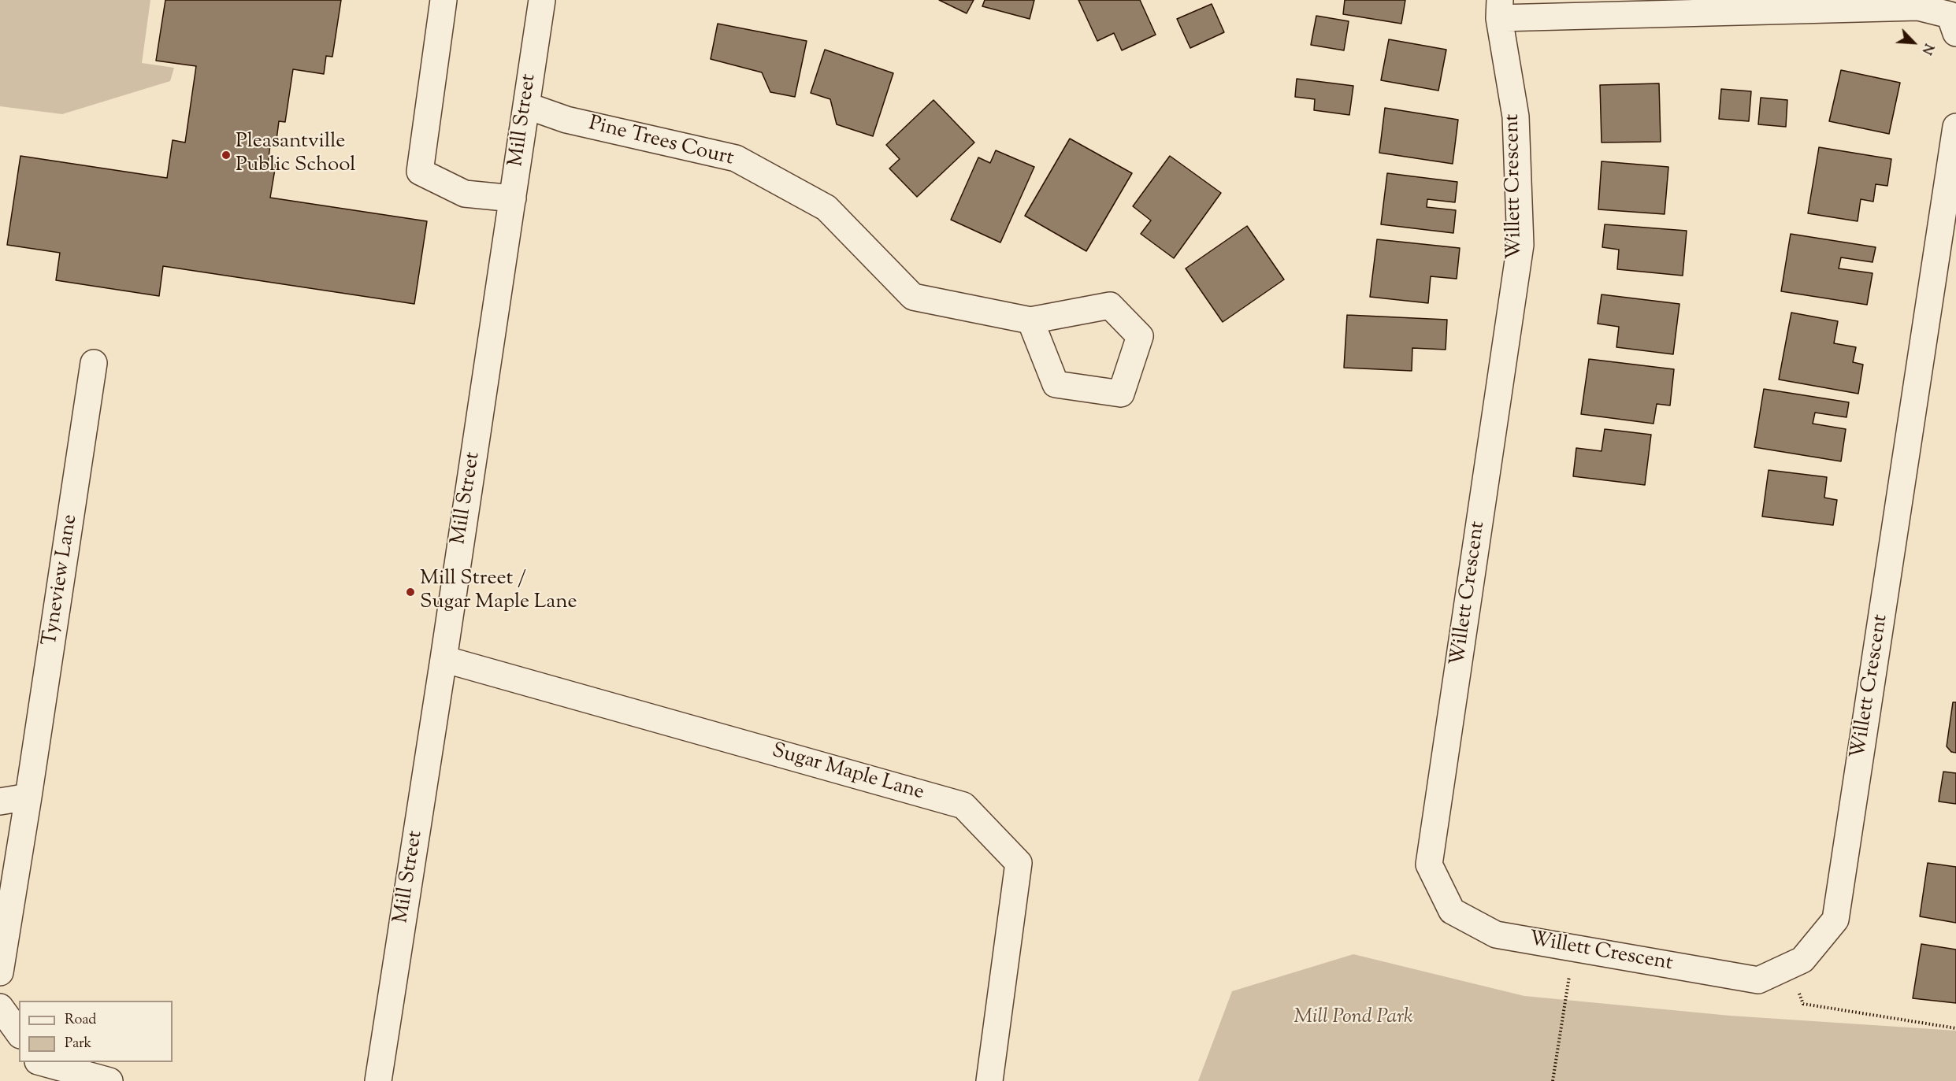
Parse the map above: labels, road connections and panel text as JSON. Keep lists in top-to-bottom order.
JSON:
{
  "streets": {
    "street": [
      "Mill Street",
      "Pine Trees Court",
      "Willett Crescent",
      "Tyneview Lane",
      "Sugar Maple Lane"
    ]
  },
  "crossings": [
    ["Mill Street", "Pine Trees Court"],
    ["Mill Street", "Sugar Maple Lane"]
  ],
  "parks": ["Mill Pond Park"],
  "places": ["Pleasantville Public School", "Mill Street / Sugar Maple Lane"],
  "legend": ["Road", "Park"],
  "north": "bottom right"
}
